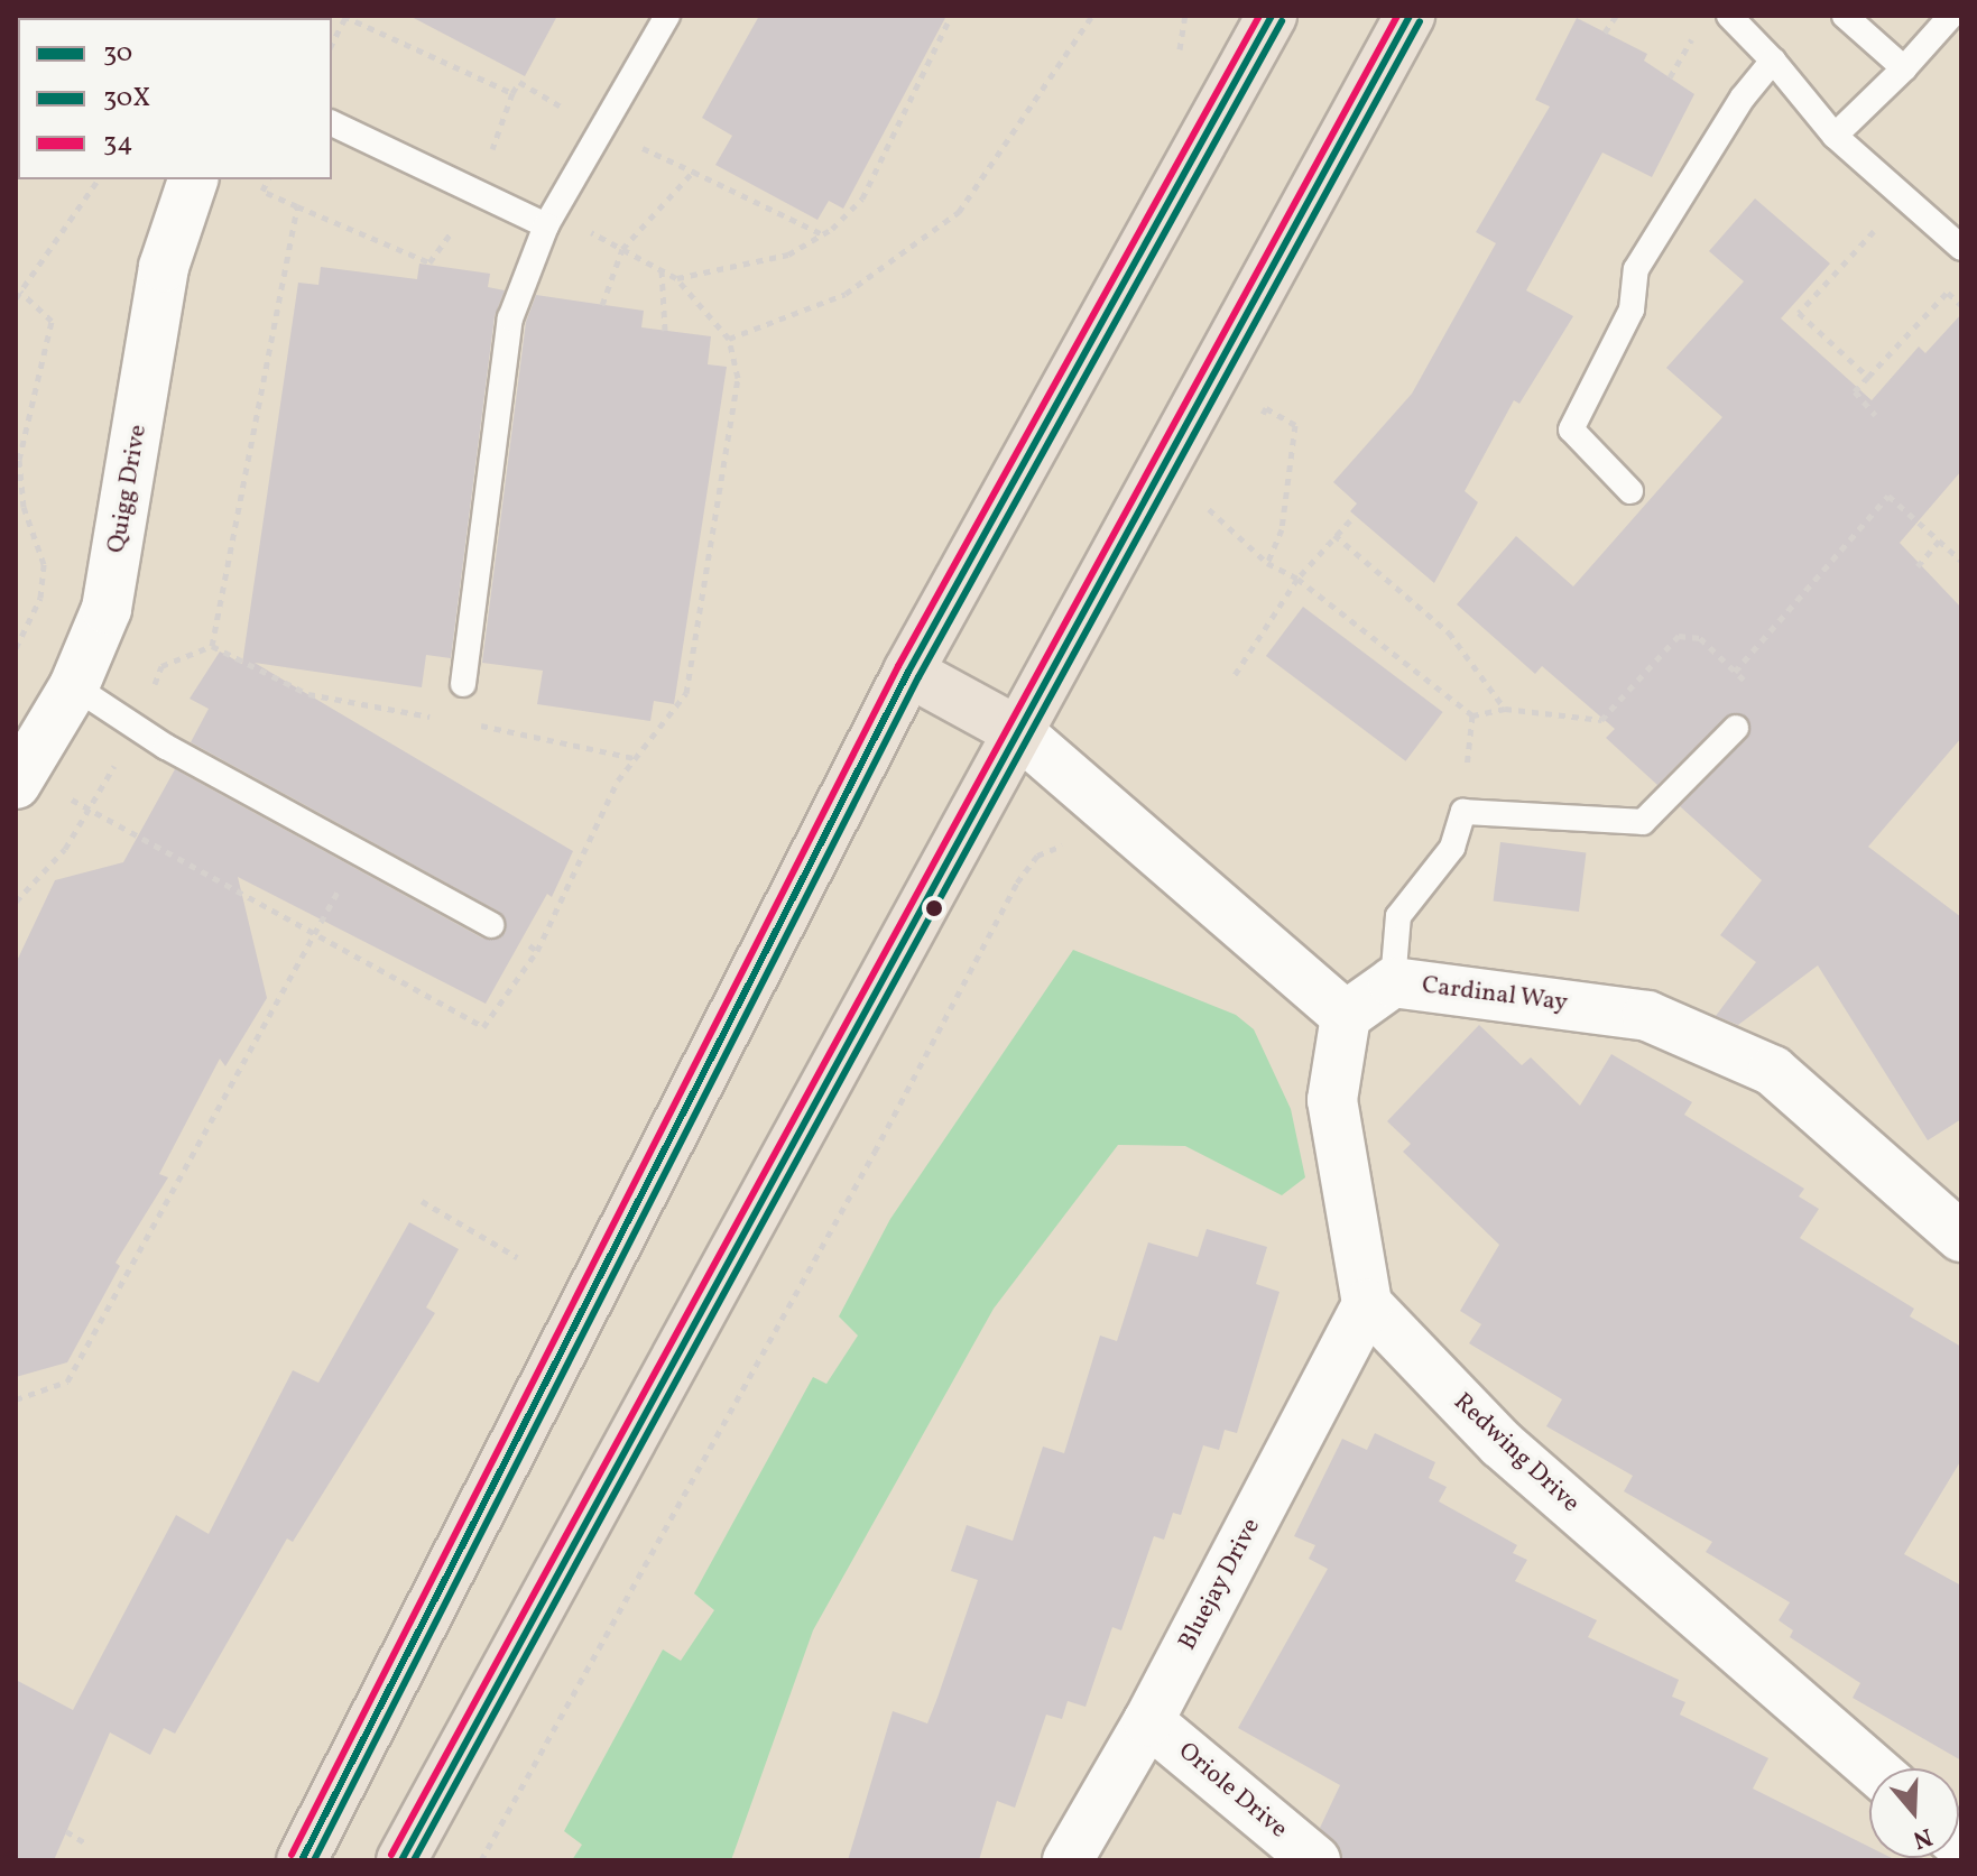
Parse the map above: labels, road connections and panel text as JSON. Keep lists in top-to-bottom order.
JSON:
{
  "streets": {
    "street": [
      "Quigg Drive",
      "Cardinal Way",
      "Redwing Drive",
      "Bluejay Drive",
      "Oriole Drive"
    ]
  },
  "crossings": [
    ["Redwing Drive", "Bluejay Drive"],
    ["Bluejay Drive", "Oriole Drive"]
  ],
  "lines": ["transit line 30", "transit line 34", "transit line 30X"],
  "legend": ["30", "30X", "34"],
  "north": "bottom"
}
